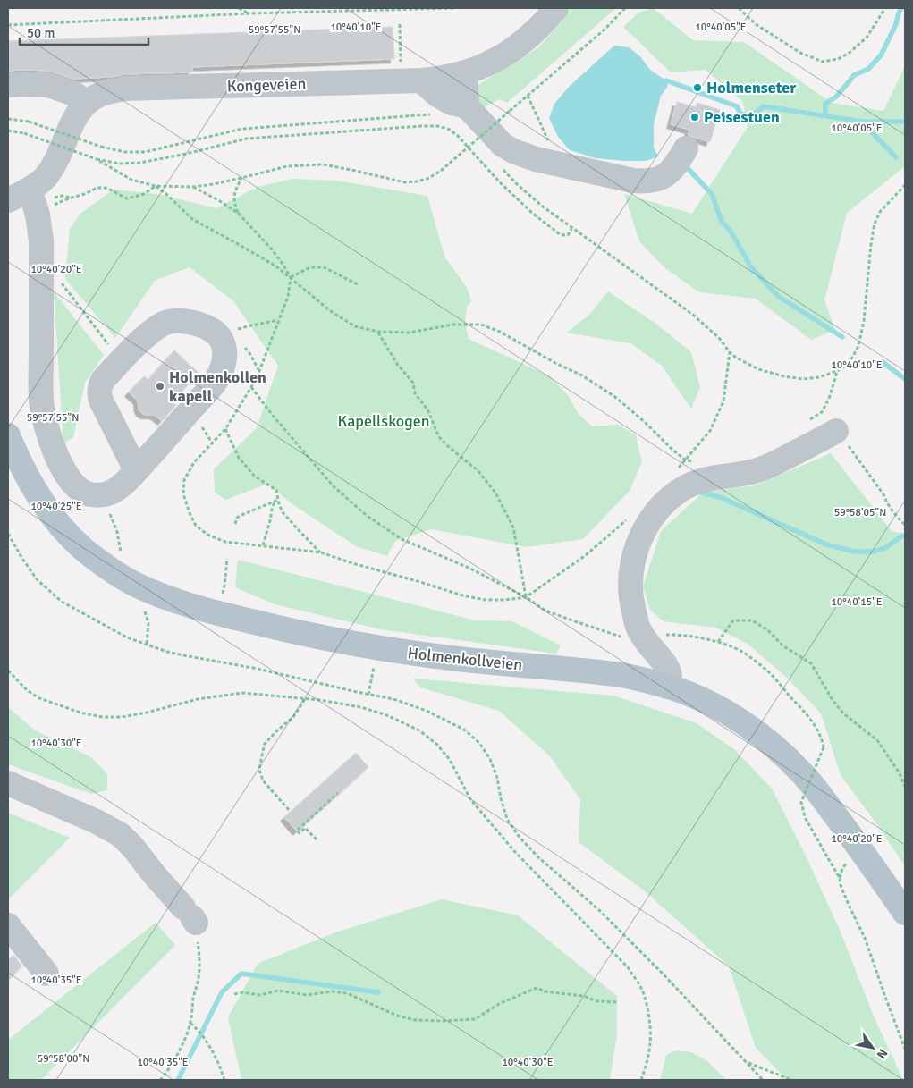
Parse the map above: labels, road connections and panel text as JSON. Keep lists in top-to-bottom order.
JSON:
{
  "streets": {
    "main road": ["Holmenkollveien"],
    "street": ["Kongeveien"]
  },
  "parks": ["Kapellskogen"],
  "places": ["Holmenseter", "Peisestuen", "Holmenkollen kapell"],
  "scale_bar": "50 m",
  "north": "bottom right",
  "coordinates": [
    "10°40'10\"E",
    "10°40'05\"E",
    "59°57'55\"N",
    "10°40'20\"E",
    "10°40'25\"E",
    "59°58'05\"N",
    "10°40'15\"E",
    "10°40'30\"E",
    "10°40'35\"E",
    "59°58'00\"N"
  ]
}
